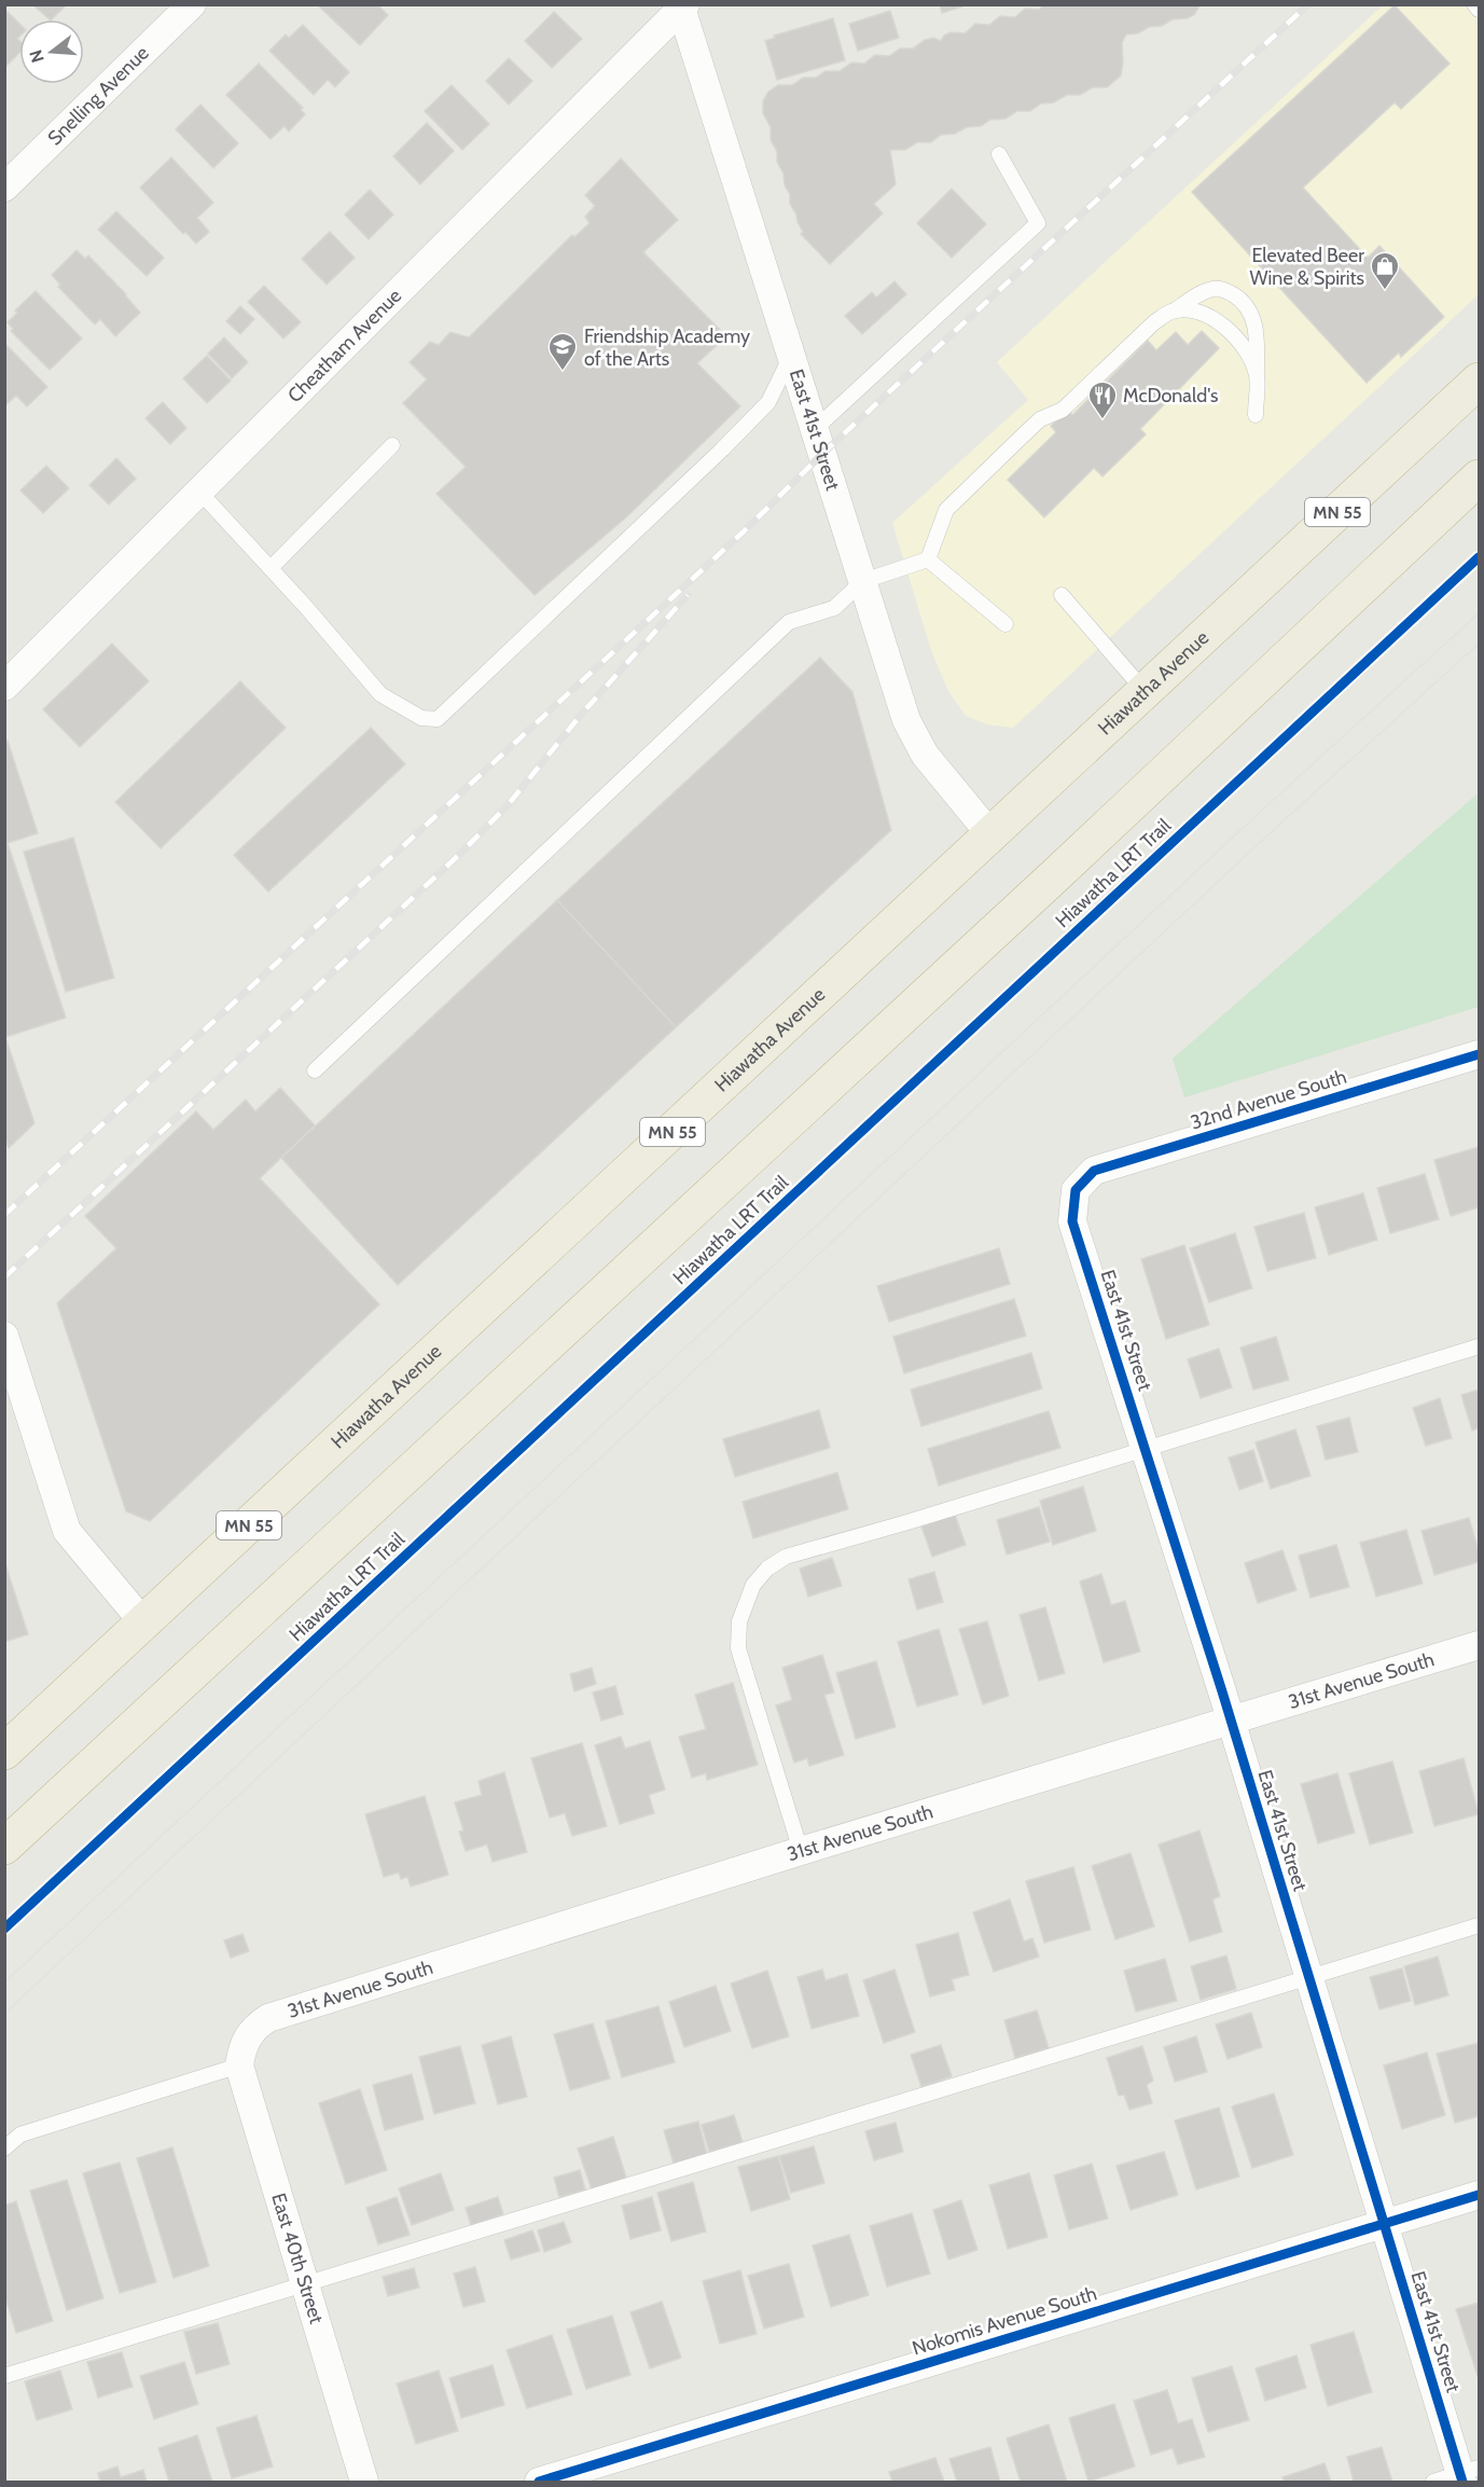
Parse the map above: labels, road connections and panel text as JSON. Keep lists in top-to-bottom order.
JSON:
{
  "streets": {
    "highway": ["MN 55", "Hiawatha Avenue"],
    "street": [
      "Snelling Avenue",
      "Cheatham Avenue",
      "East 41st Street",
      "32nd Avenue South",
      "31st Avenue South",
      "East 40th Street",
      "Nokomis Avenue South"
    ],
    "cycle path": ["Hiawatha LRT Trail"]
  },
  "crossings": [
    ["Cheatham Avenue", "East 41st Street"],
    ["East 41st Street", "Hiawatha Avenue"],
    ["East 41st Street", "32nd Avenue South"],
    ["East 41st Street", "31st Avenue South"],
    ["East 41st Street", "Nokomis Avenue South"],
    ["31st Avenue South", "East 40th Street"]
  ],
  "places": {
    "shop": ["Elevated Beer Wine & Spirits"],
    "school or university": ["Friendship Academy of the Arts"],
    "restaurant": ["McDonald's"]
  },
  "north": "left"
}
